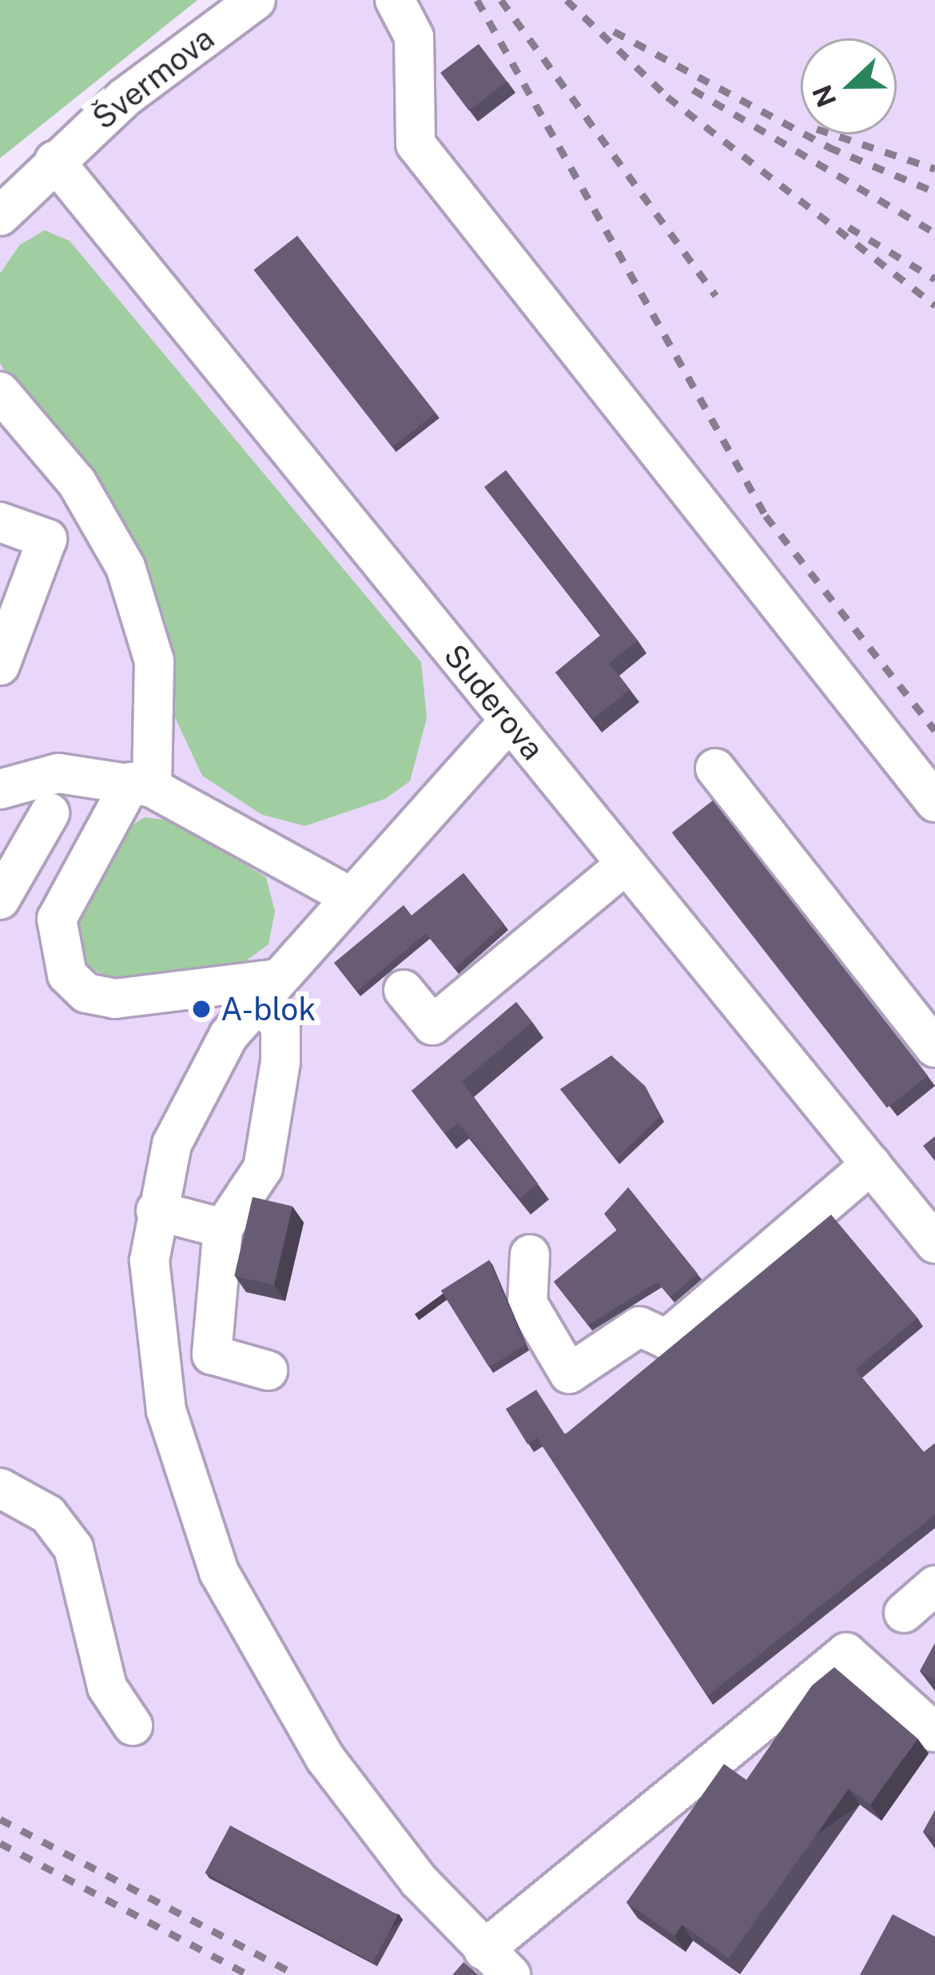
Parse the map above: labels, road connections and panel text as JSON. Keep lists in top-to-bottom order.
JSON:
{
  "streets": {
    "street": ["Švermova", "Suderova"]
  },
  "crossings": [
    ["Švermova", "Suderova"]
  ],
  "places": ["A-blok"],
  "north": "left"
}
